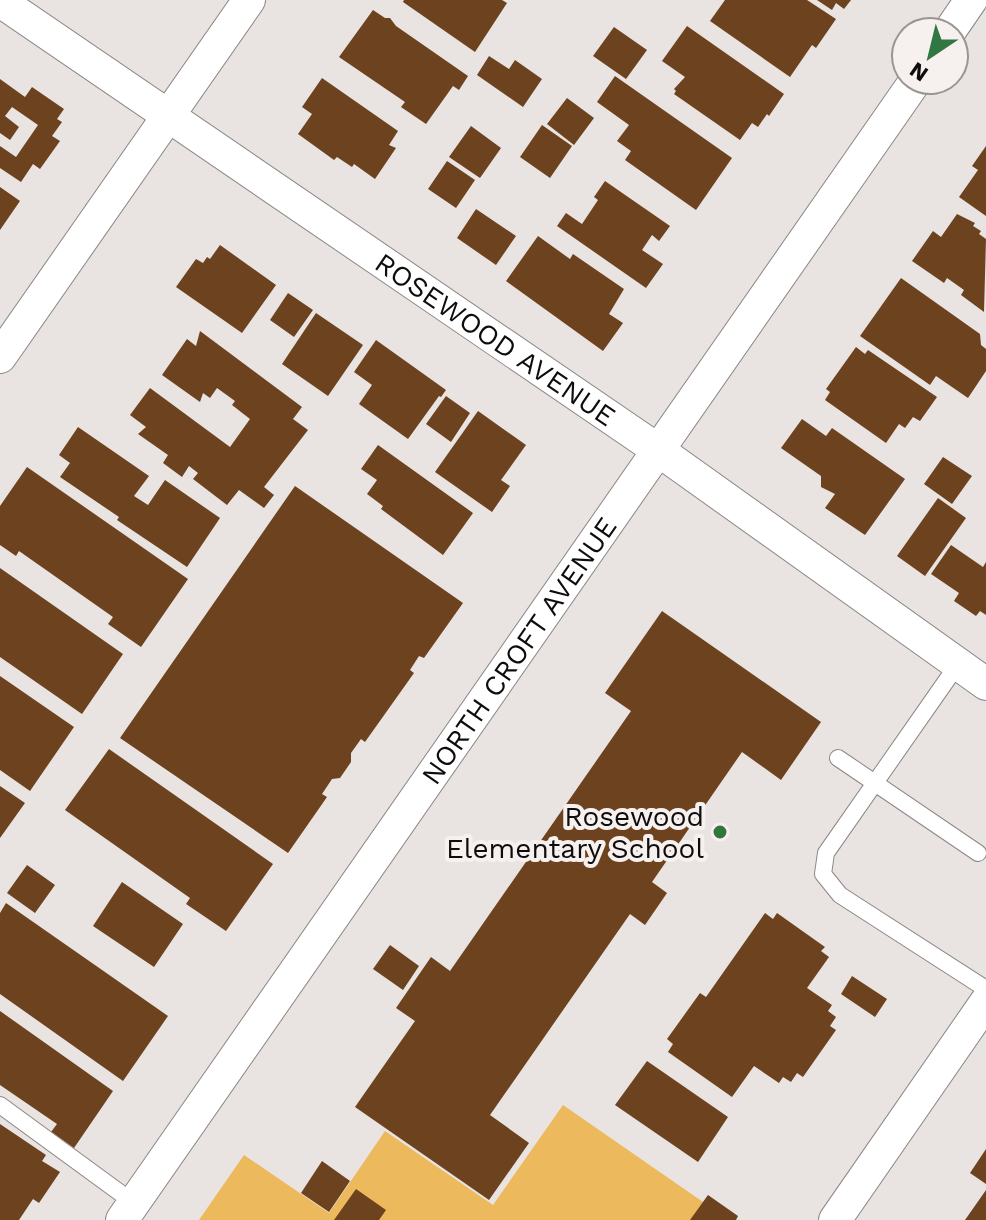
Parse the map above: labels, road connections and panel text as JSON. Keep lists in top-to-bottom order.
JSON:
{
  "streets": {
    "street": ["ROSEWOOD AVENUE", "NORTH CROFT AVENUE"]
  },
  "crossings": [
    ["ROSEWOOD AVENUE", "NORTH CROFT AVENUE"]
  ],
  "places": ["Rosewood Elementary School"],
  "north": "bottom left"
}
